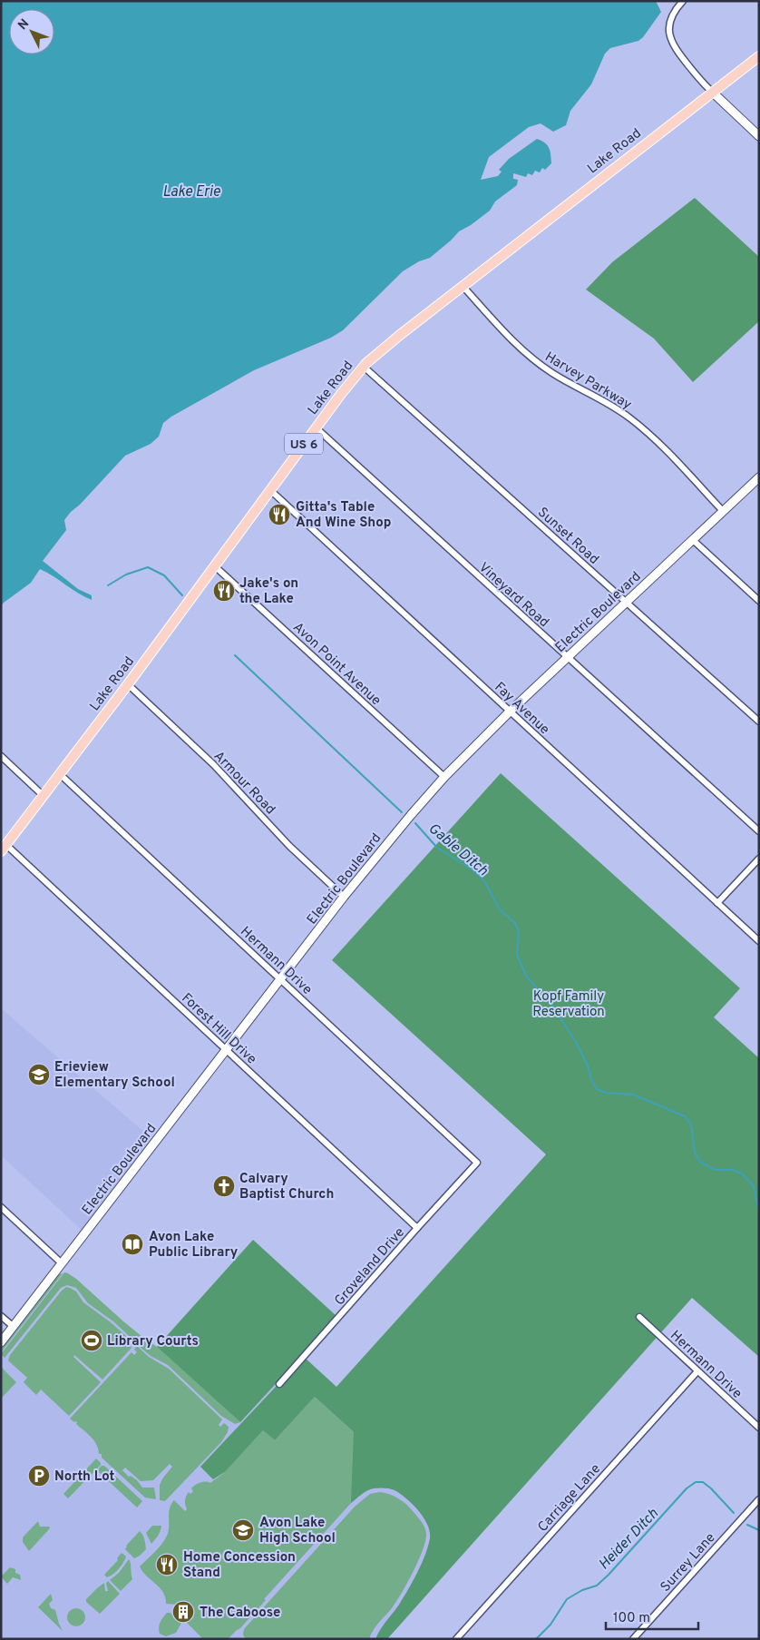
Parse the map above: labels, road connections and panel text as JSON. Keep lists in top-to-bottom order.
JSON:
{
  "streets": {
    "main road": ["Lake Road", "US 6"],
    "street": [
      "Harvey Parkway",
      "Sunset Road",
      "Vineyard Road",
      "Electric Boulevard",
      "Avon Point Avenue",
      "Fay Avenue",
      "Armour Road",
      "Hermann Drive",
      "Forest Hill Drive",
      "Groveland Drive",
      "Carriage Lane",
      "Surrey Lane"
    ]
  },
  "crossings": [
    ["Lake Road", "Harvey Parkway"],
    ["Lake Road", "Sunset Road"],
    ["Lake Road", "Vineyard Road"],
    ["Lake Road", "Avon Point Avenue"],
    ["Lake Road", "Fay Avenue"],
    ["Lake Road", "Armour Road"],
    ["Lake Road", "Hermann Drive"],
    ["Lake Road", "Forest Hill Drive"],
    ["Harvey Parkway", "Electric Boulevard"],
    ["Sunset Road", "Electric Boulevard"],
    ["Vineyard Road", "Electric Boulevard"],
    ["Electric Boulevard", "Avon Point Avenue"],
    ["Electric Boulevard", "Fay Avenue"],
    ["Electric Boulevard", "Armour Road"],
    ["Electric Boulevard", "Hermann Drive"],
    ["Electric Boulevard", "Forest Hill Drive"],
    ["Hermann Drive", "Groveland Drive"],
    ["Hermann Drive", "Carriage Lane"],
    ["Forest Hill Drive", "Groveland Drive"]
  ],
  "water": ["Lake Erie", "Gable Ditch", "Heider Ditch"],
  "parks": ["Kopf Family Reservation"],
  "places": {
    "restaurant": ["Gitta's Table And Wine Shop", "Jake's on the Lake", "Home Concession Stand"],
    "school or university": ["Erieview Elementary School", "Avon Lake High School"],
    "church": ["Calvary Baptist Church"],
    "library": ["Avon Lake Public Library"],
    "sports": ["Library Courts"],
    "parking": ["North Lot"],
    "building": ["The Caboose"]
  },
  "scale_bar": "100 m",
  "north": "top left"
}
